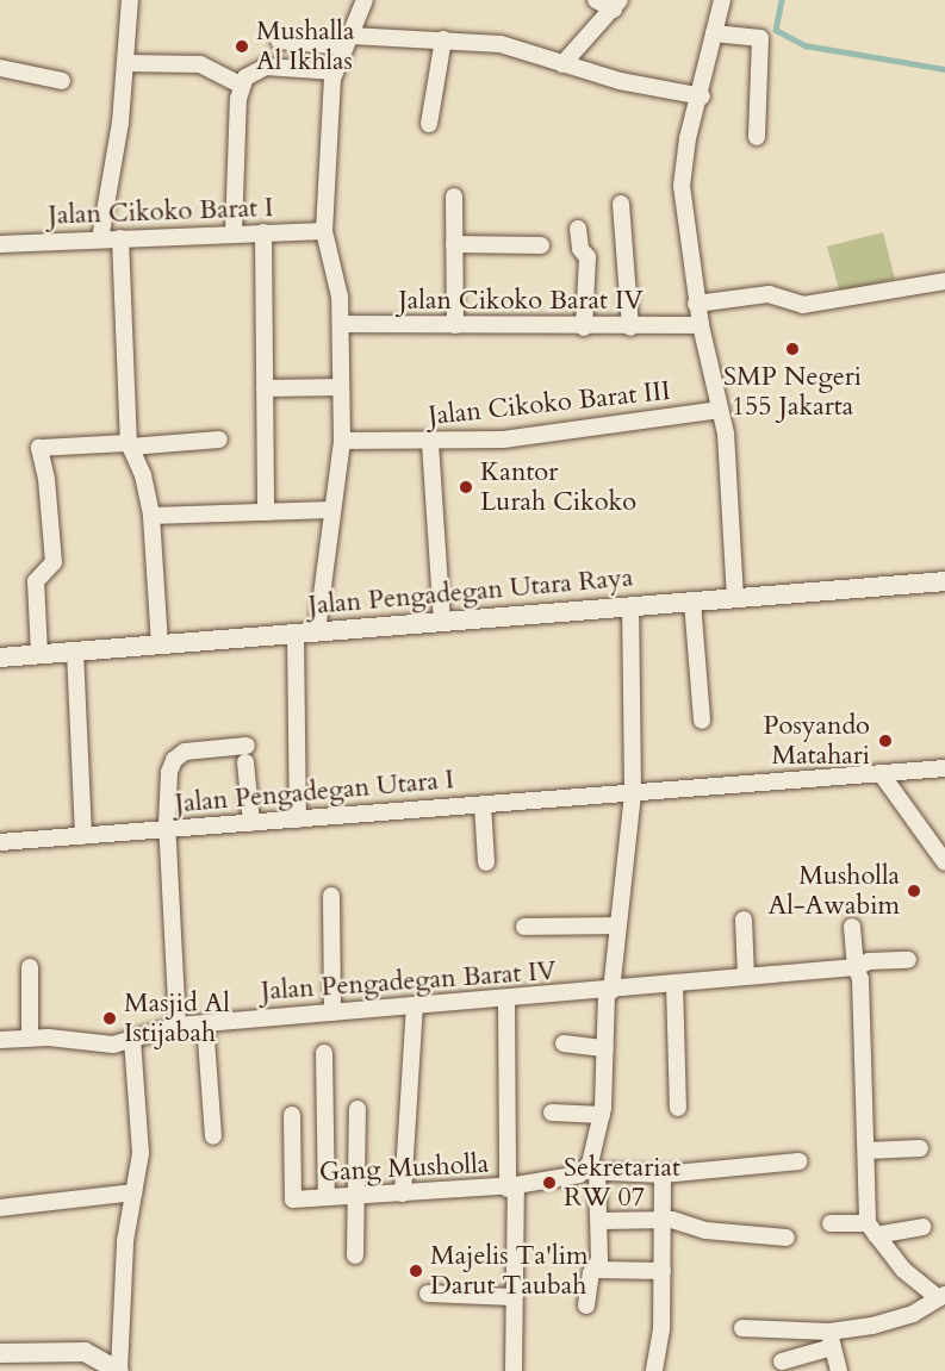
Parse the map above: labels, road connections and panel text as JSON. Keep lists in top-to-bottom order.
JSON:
{
  "streets": {
    "street": [
      "Jalan Cikoko Barat I",
      "Jalan Cikoko Barat IV",
      "Jalan Cikoko Barat III",
      "Jalan Pengadegan Utara Raya",
      "Jalan Pengadegan Utara I",
      "Jalan Pengadegan Barat IV",
      "Gang Musholla"
    ]
  },
  "places": [
    "Mushalla Al Ikhlas",
    "SMP Negeri 155 Jakarta",
    "Kantor Lurah Cikoko",
    "Posyando Matahari",
    "Musholla Al-Awabim",
    "Masjid Al Istijabah",
    "Sekretariat RW 07",
    "Majelis Ta'lim Darut Taubah"
  ]
}
